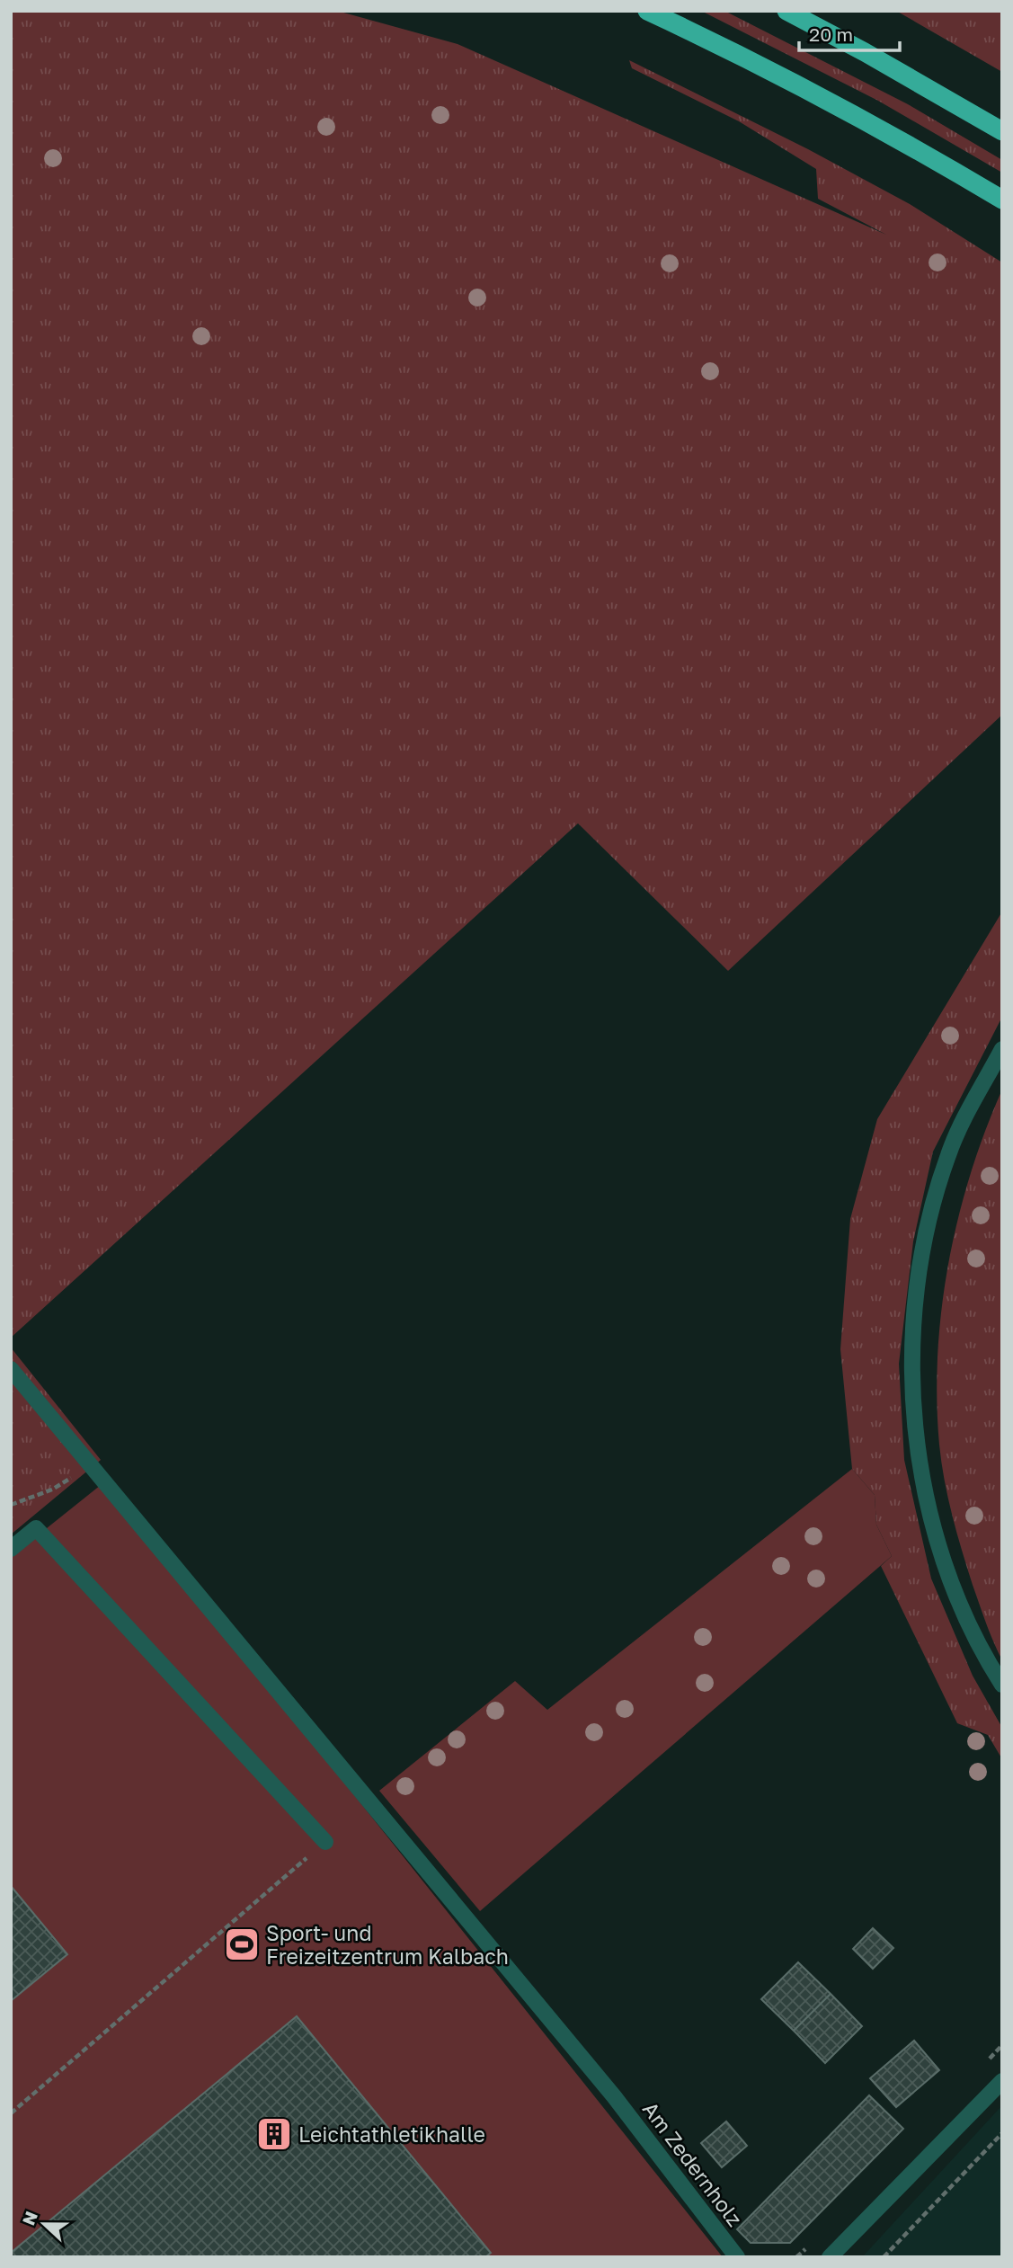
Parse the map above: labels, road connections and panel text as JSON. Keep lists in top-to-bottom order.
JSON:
{
  "streets": {
    "street": ["Am Zedernholz"]
  },
  "places": {
    "sports": ["Sport- und Freizeitzentrum Kalbach"],
    "building": ["Leichtathletikhalle"]
  },
  "scale_bar": "20 m",
  "north": "left"
}
